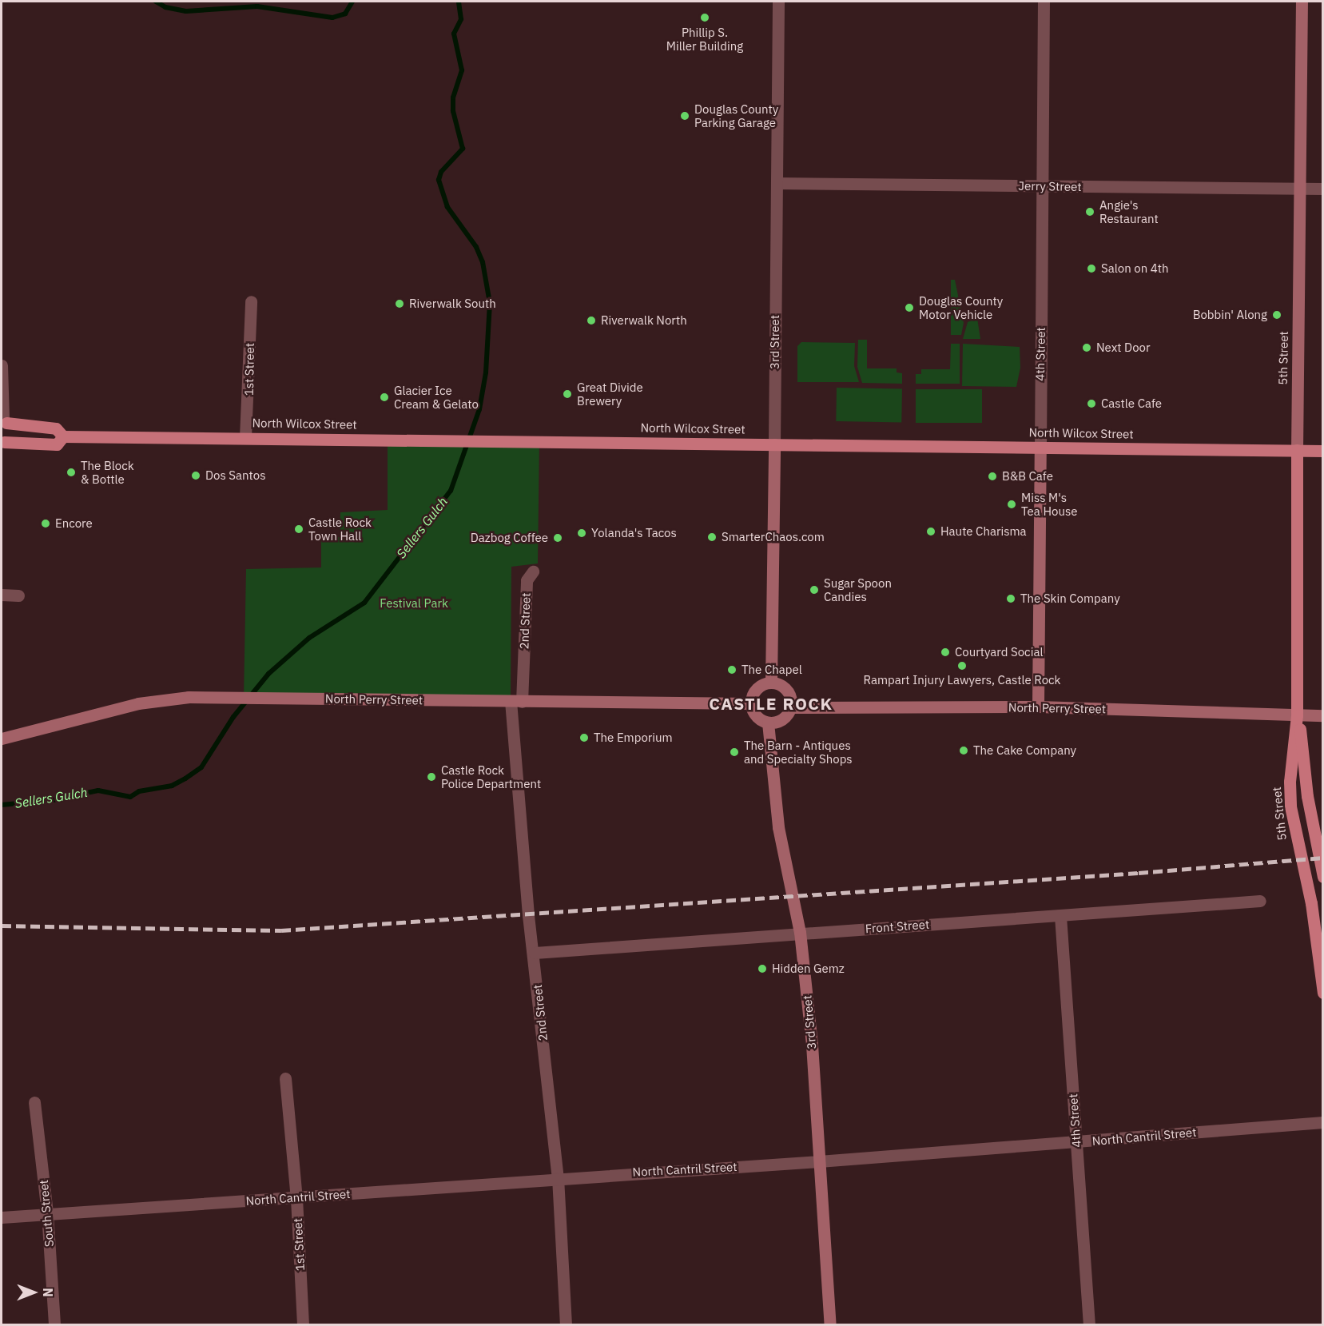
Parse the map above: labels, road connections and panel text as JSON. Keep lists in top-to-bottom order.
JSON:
{
  "streets": {
    "main road": ["5th Street", "North Wilcox Street"],
    "street": [
      "Jerry Street",
      "3rd Street",
      "4th Street",
      "1st Street",
      "2nd Street",
      "North Perry Street",
      "Front Street",
      "North Cantril Street",
      "South Street"
    ]
  },
  "crossings": [
    ["Jerry Street", "3rd Street"],
    ["Jerry Street", "4th Street"],
    ["Jerry Street", "5th Street"],
    ["3rd Street", "North Wilcox Street"],
    ["3rd Street", "North Perry Street"],
    ["3rd Street", "Front Street"],
    ["3rd Street", "North Cantril Street"],
    ["4th Street", "North Wilcox Street"],
    ["4th Street", "North Perry Street"],
    ["4th Street", "Front Street"],
    ["4th Street", "North Cantril Street"],
    ["5th Street", "North Wilcox Street"],
    ["5th Street", "North Perry Street"],
    ["1st Street", "North Wilcox Street"],
    ["1st Street", "North Cantril Street"],
    ["2nd Street", "North Perry Street"],
    ["2nd Street", "Front Street"],
    ["2nd Street", "North Cantril Street"],
    ["North Cantril Street", "South Street"]
  ],
  "districts": ["CASTLE ROCK"],
  "water": ["Sellers Gulch"],
  "parks": ["Festival Park"],
  "places": [
    "Phillip S. Miller Building",
    "Douglas County Parking Garage",
    "Angie's Restaurant",
    "Salon on 4th",
    "Riverwalk South",
    "Douglas County Motor Vehicle",
    "Bobbin' Along",
    "Riverwalk North",
    "Next Door",
    "Great Divide Brewery",
    "Glacier Ice Cream & Gelato",
    "Castle Cafe",
    "The Block & Bottle",
    "Dos Santos",
    "B&B Cafe",
    "Miss M's Tea House",
    "Encore",
    "Castle Rock Town Hall",
    "Haute Charisma",
    "Yolanda's Tacos",
    "SmarterChaos.com",
    "Dazbog Coffee",
    "Sugar Spoon Candies",
    "The Skin Company",
    "Courtyard Social",
    "Rampart Injury Lawyers, Castle Rock",
    "The Chapel",
    "The Emporium",
    "The Cake Company",
    "The Barn - Antiques and Specialty Shops",
    "Castle Rock Police Department",
    "Hidden Gemz"
  ],
  "north": "right"
}
